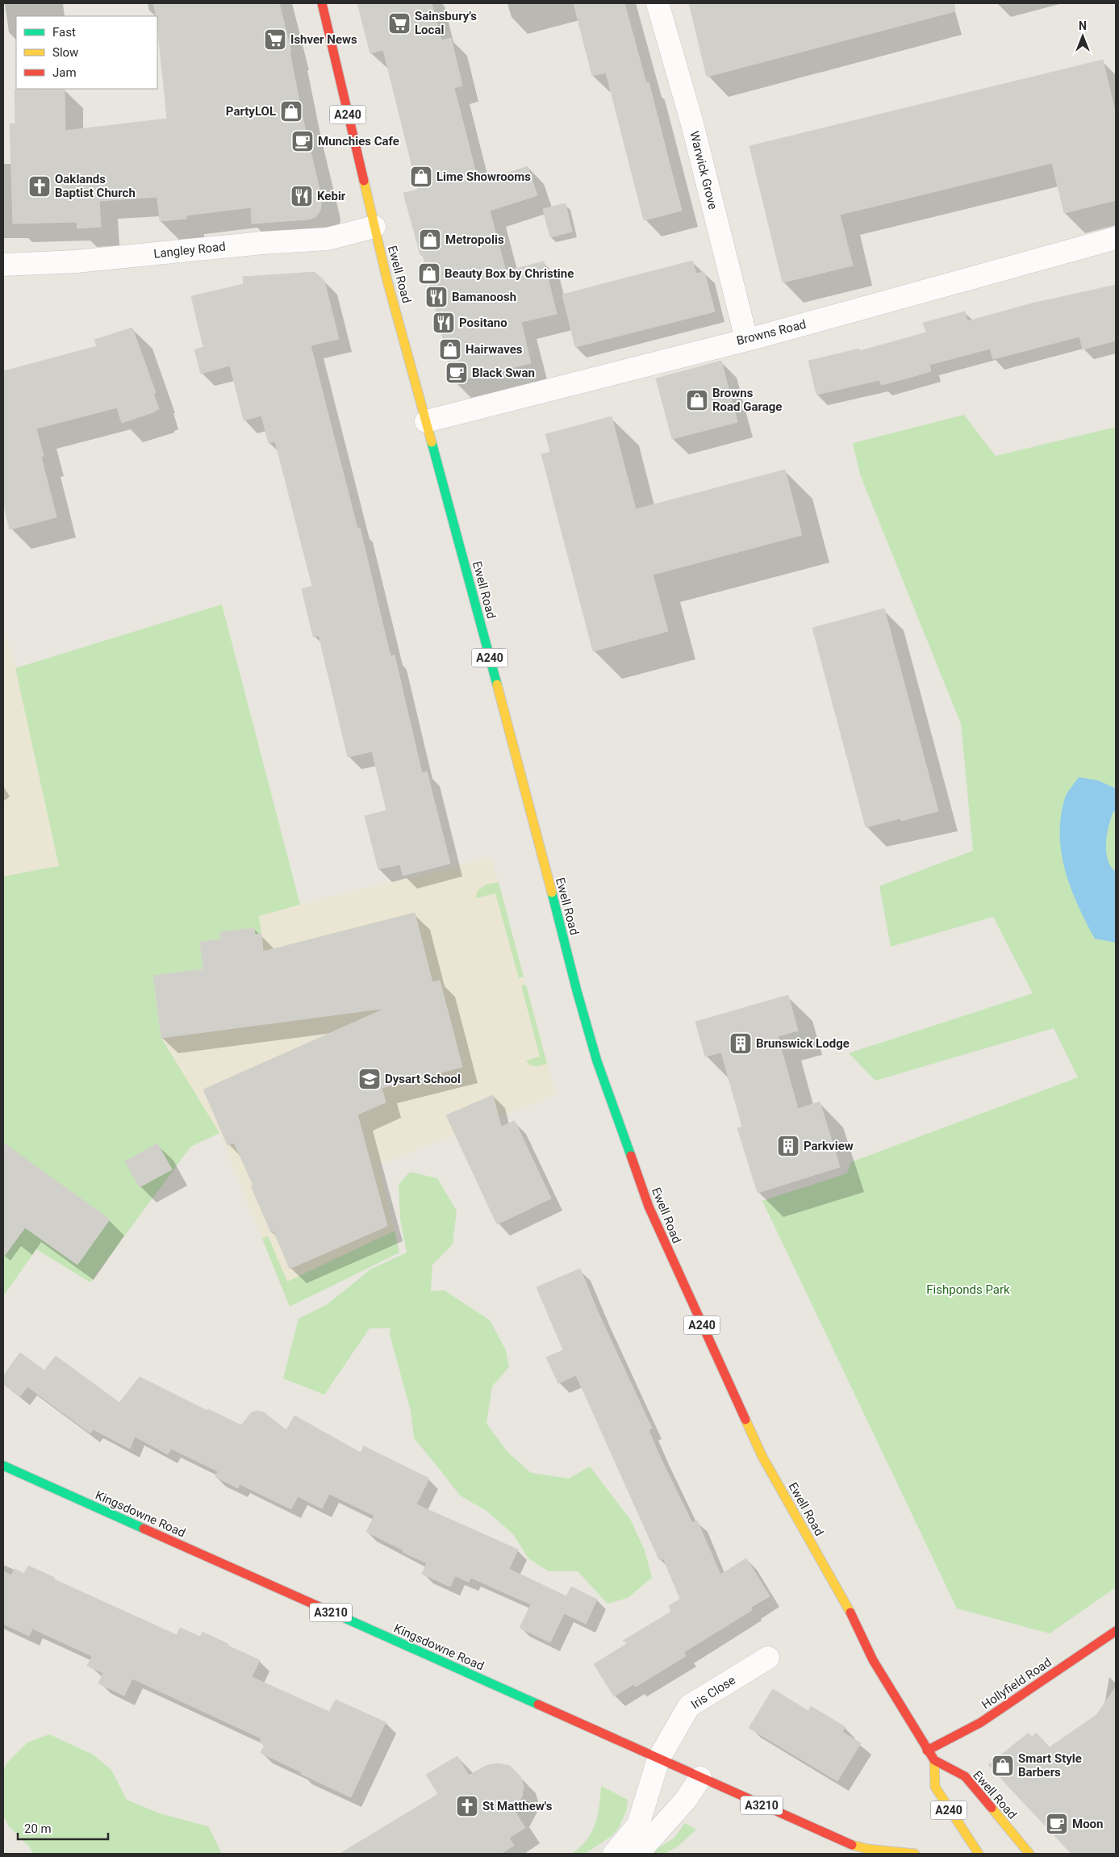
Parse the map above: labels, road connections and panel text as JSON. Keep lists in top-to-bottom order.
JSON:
{
  "streets": {
    "main road": [
      "A240",
      "Ewell Road",
      "Kingsdowne Road",
      "A3210",
      "Hollyfield Road"
    ],
    "street": [
      "Warwick Grove",
      "Langley Road",
      "Browns Road",
      "Iris Close"
    ]
  },
  "crossings": [
    ["A240", "Ewell Road"],
    ["Warwick Grove", "Browns Road"],
    ["Langley Road", "Ewell Road"],
    ["Ewell Road", "Browns Road"],
    ["Ewell Road", "Hollyfield Road"],
    ["Kingsdowne Road", "Iris Close"]
  ],
  "parks": ["Fishponds Park"],
  "places": {
    "supermarket": ["Sainsbury's Local", "Ishver News"],
    "shop": [
      "PartyLOL",
      "Lime Showrooms",
      "Metropolis",
      "Beauty Box by Christine",
      "Hairwaves",
      "Browns Road Garage",
      "Smart Style Barbers"
    ],
    "cafe": ["Munchies Cafe", "Black Swan", "Moon"],
    "church": ["Oaklands Baptist Church", "St Matthew's"],
    "restaurant": ["Kebir", "Bamanoosh", "Positano"],
    "building": ["Brunswick Lodge", "Parkview"],
    "school or university": ["Dysart School"]
  },
  "legend": ["Fast", "Slow", "Jam"],
  "scale_bar": "20 m",
  "north": "top"
}
